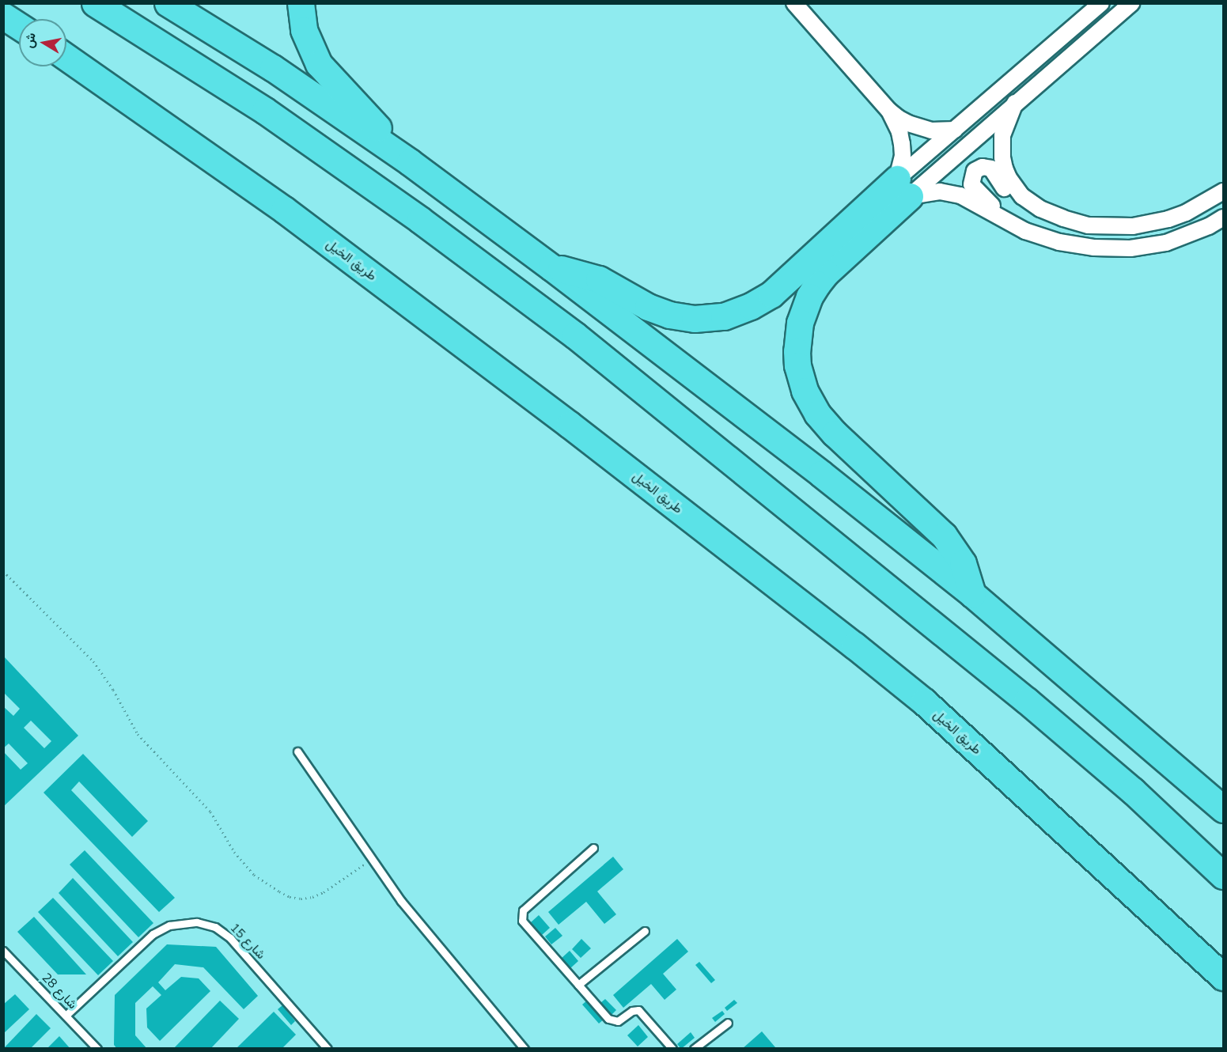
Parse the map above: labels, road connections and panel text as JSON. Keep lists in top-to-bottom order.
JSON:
{
  "streets": {
    "highway": ["طريق الخيل"],
    "lane": ["شارع 15", "شارع 28"]
  },
  "crossings": [
    ["شارع 15", "شارع 28"]
  ],
  "north": "left"
}
